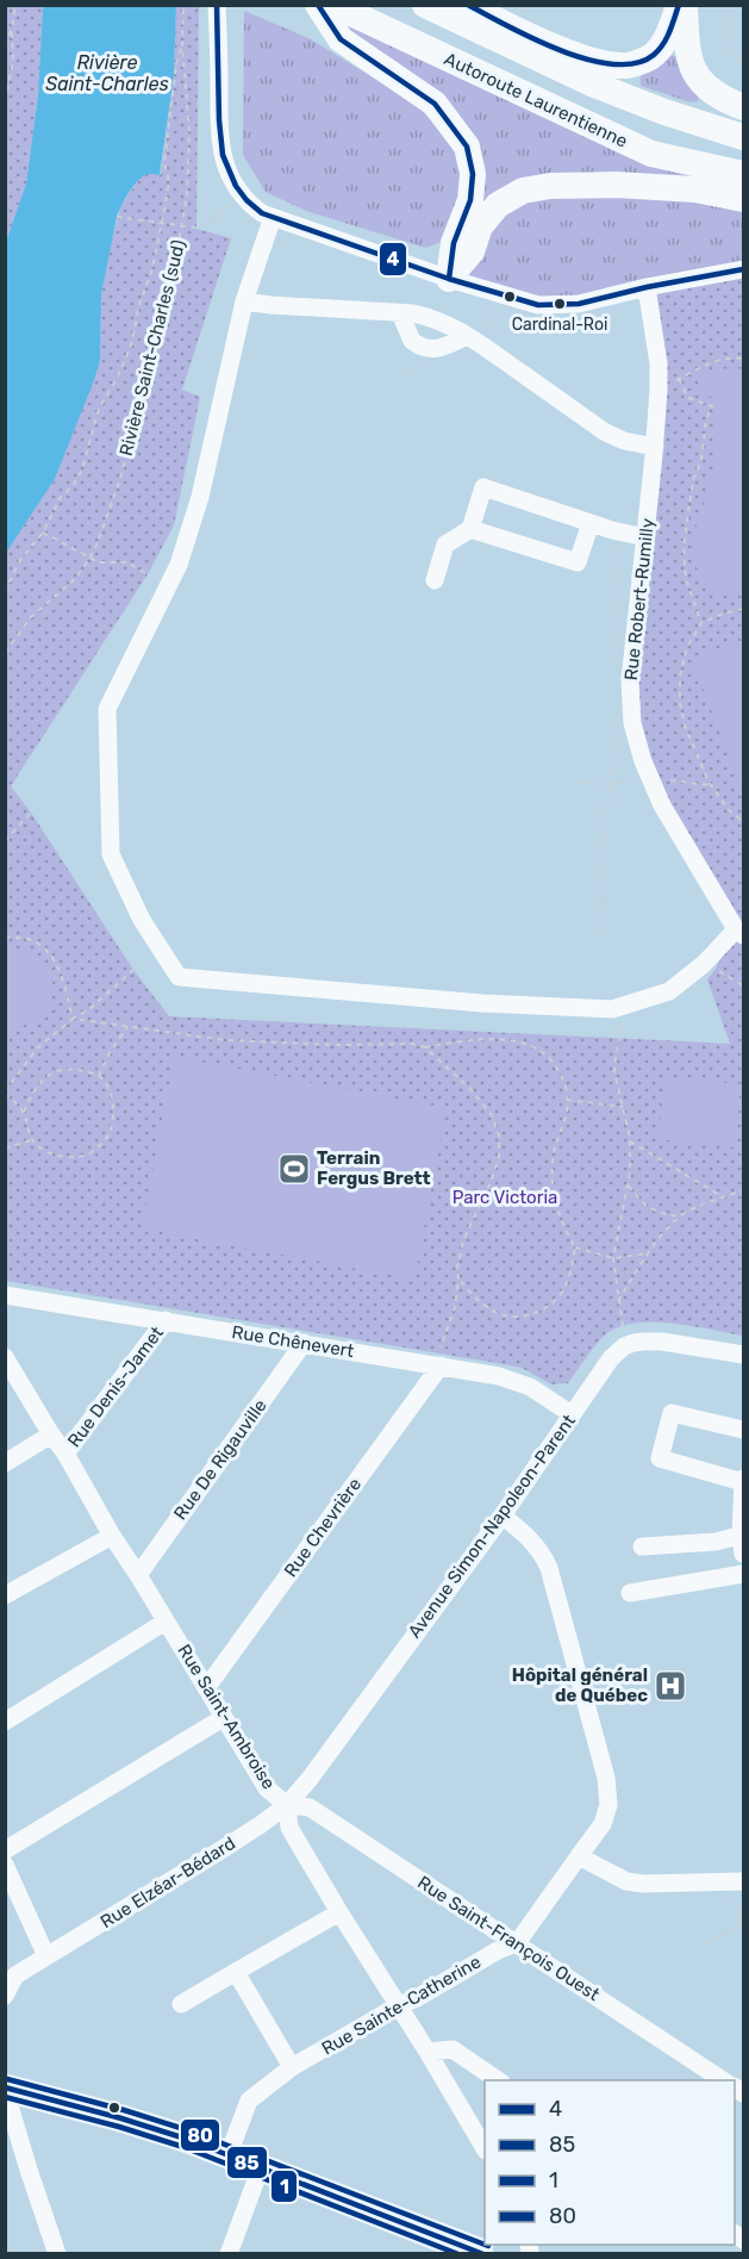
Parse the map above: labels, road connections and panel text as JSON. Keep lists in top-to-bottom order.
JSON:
{
  "streets": {
    "highway": ["Autoroute Laurentienne"],
    "street": [
      "Rue Robert-Rumilly",
      "Rue Chênevert",
      "Rue Denis-Jamet",
      "Rue De Rigauville",
      "Avenue Simon-Napoleon-Parent",
      "Rue Chevrière",
      "Rue Saint-Ambroise",
      "Rue Elzéar-Bédard",
      "Rue Saint-François Ouest",
      "Rue Sainte-Catherine"
    ],
    "path": ["Rivière Saint-Charles (sud)"]
  },
  "crossings": [
    ["Rue Chênevert", "Rue Denis-Jamet"],
    ["Rue Chênevert", "Rue De Rigauville"],
    ["Rue Chênevert", "Avenue Simon-Napoleon-Parent"],
    ["Rue Chênevert", "Rue Chevrière"],
    ["Rue Denis-Jamet", "Rue Saint-Ambroise"],
    ["Rue De Rigauville", "Rue Saint-Ambroise"],
    ["Avenue Simon-Napoleon-Parent", "Rue Saint-Ambroise"],
    ["Avenue Simon-Napoleon-Parent", "Rue Elzéar-Bédard"],
    ["Avenue Simon-Napoleon-Parent", "Rue Saint-François Ouest"],
    ["Rue Chevrière", "Rue Saint-Ambroise"],
    ["Rue Saint-Ambroise", "Rue Elzéar-Bédard"],
    ["Rue Saint-Ambroise", "Rue Saint-François Ouest"],
    ["Rue Saint-Ambroise", "Rue Sainte-Catherine"],
    ["Rue Elzéar-Bédard", "Rue Saint-François Ouest"],
    ["Rue Saint-François Ouest", "Rue Sainte-Catherine"]
  ],
  "water": ["Rivière Saint-Charles"],
  "parks": ["Parc Victoria"],
  "places": {
    "other": ["Cardinal-Roi"],
    "sports": ["Terrain Fergus Brett"],
    "hospital": ["Hôpital général de Québec"]
  },
  "lines": [
    "transit line 4",
    "transit line 80",
    "transit line 85",
    "transit line 1"
  ],
  "legend": [
    "4",
    "85",
    "1",
    "80"
  ]
}
